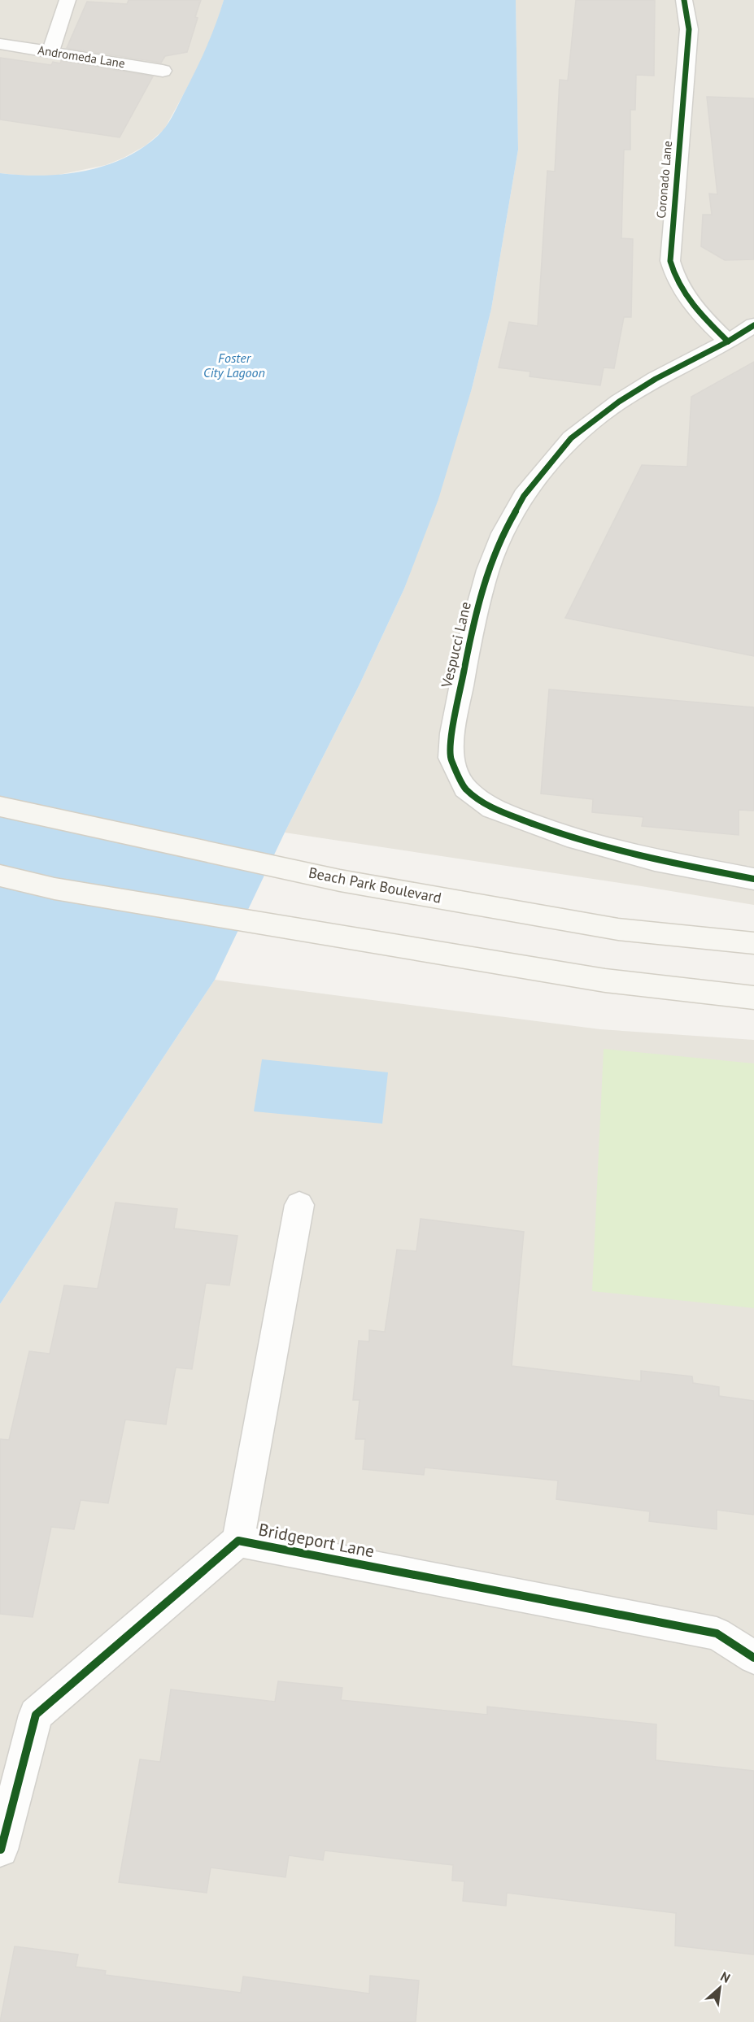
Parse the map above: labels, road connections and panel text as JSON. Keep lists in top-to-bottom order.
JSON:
{
  "streets": {
    "main road": ["Beach Park Boulevard"],
    "street": [
      "Andromeda Lane",
      "Coronado Lane",
      "Vespucci Lane",
      "Bridgeport Lane"
    ]
  },
  "crossings": [
    ["Coronado Lane", "Vespucci Lane"]
  ],
  "water": ["Foster City Lagoon"],
  "north": "top right"
}
